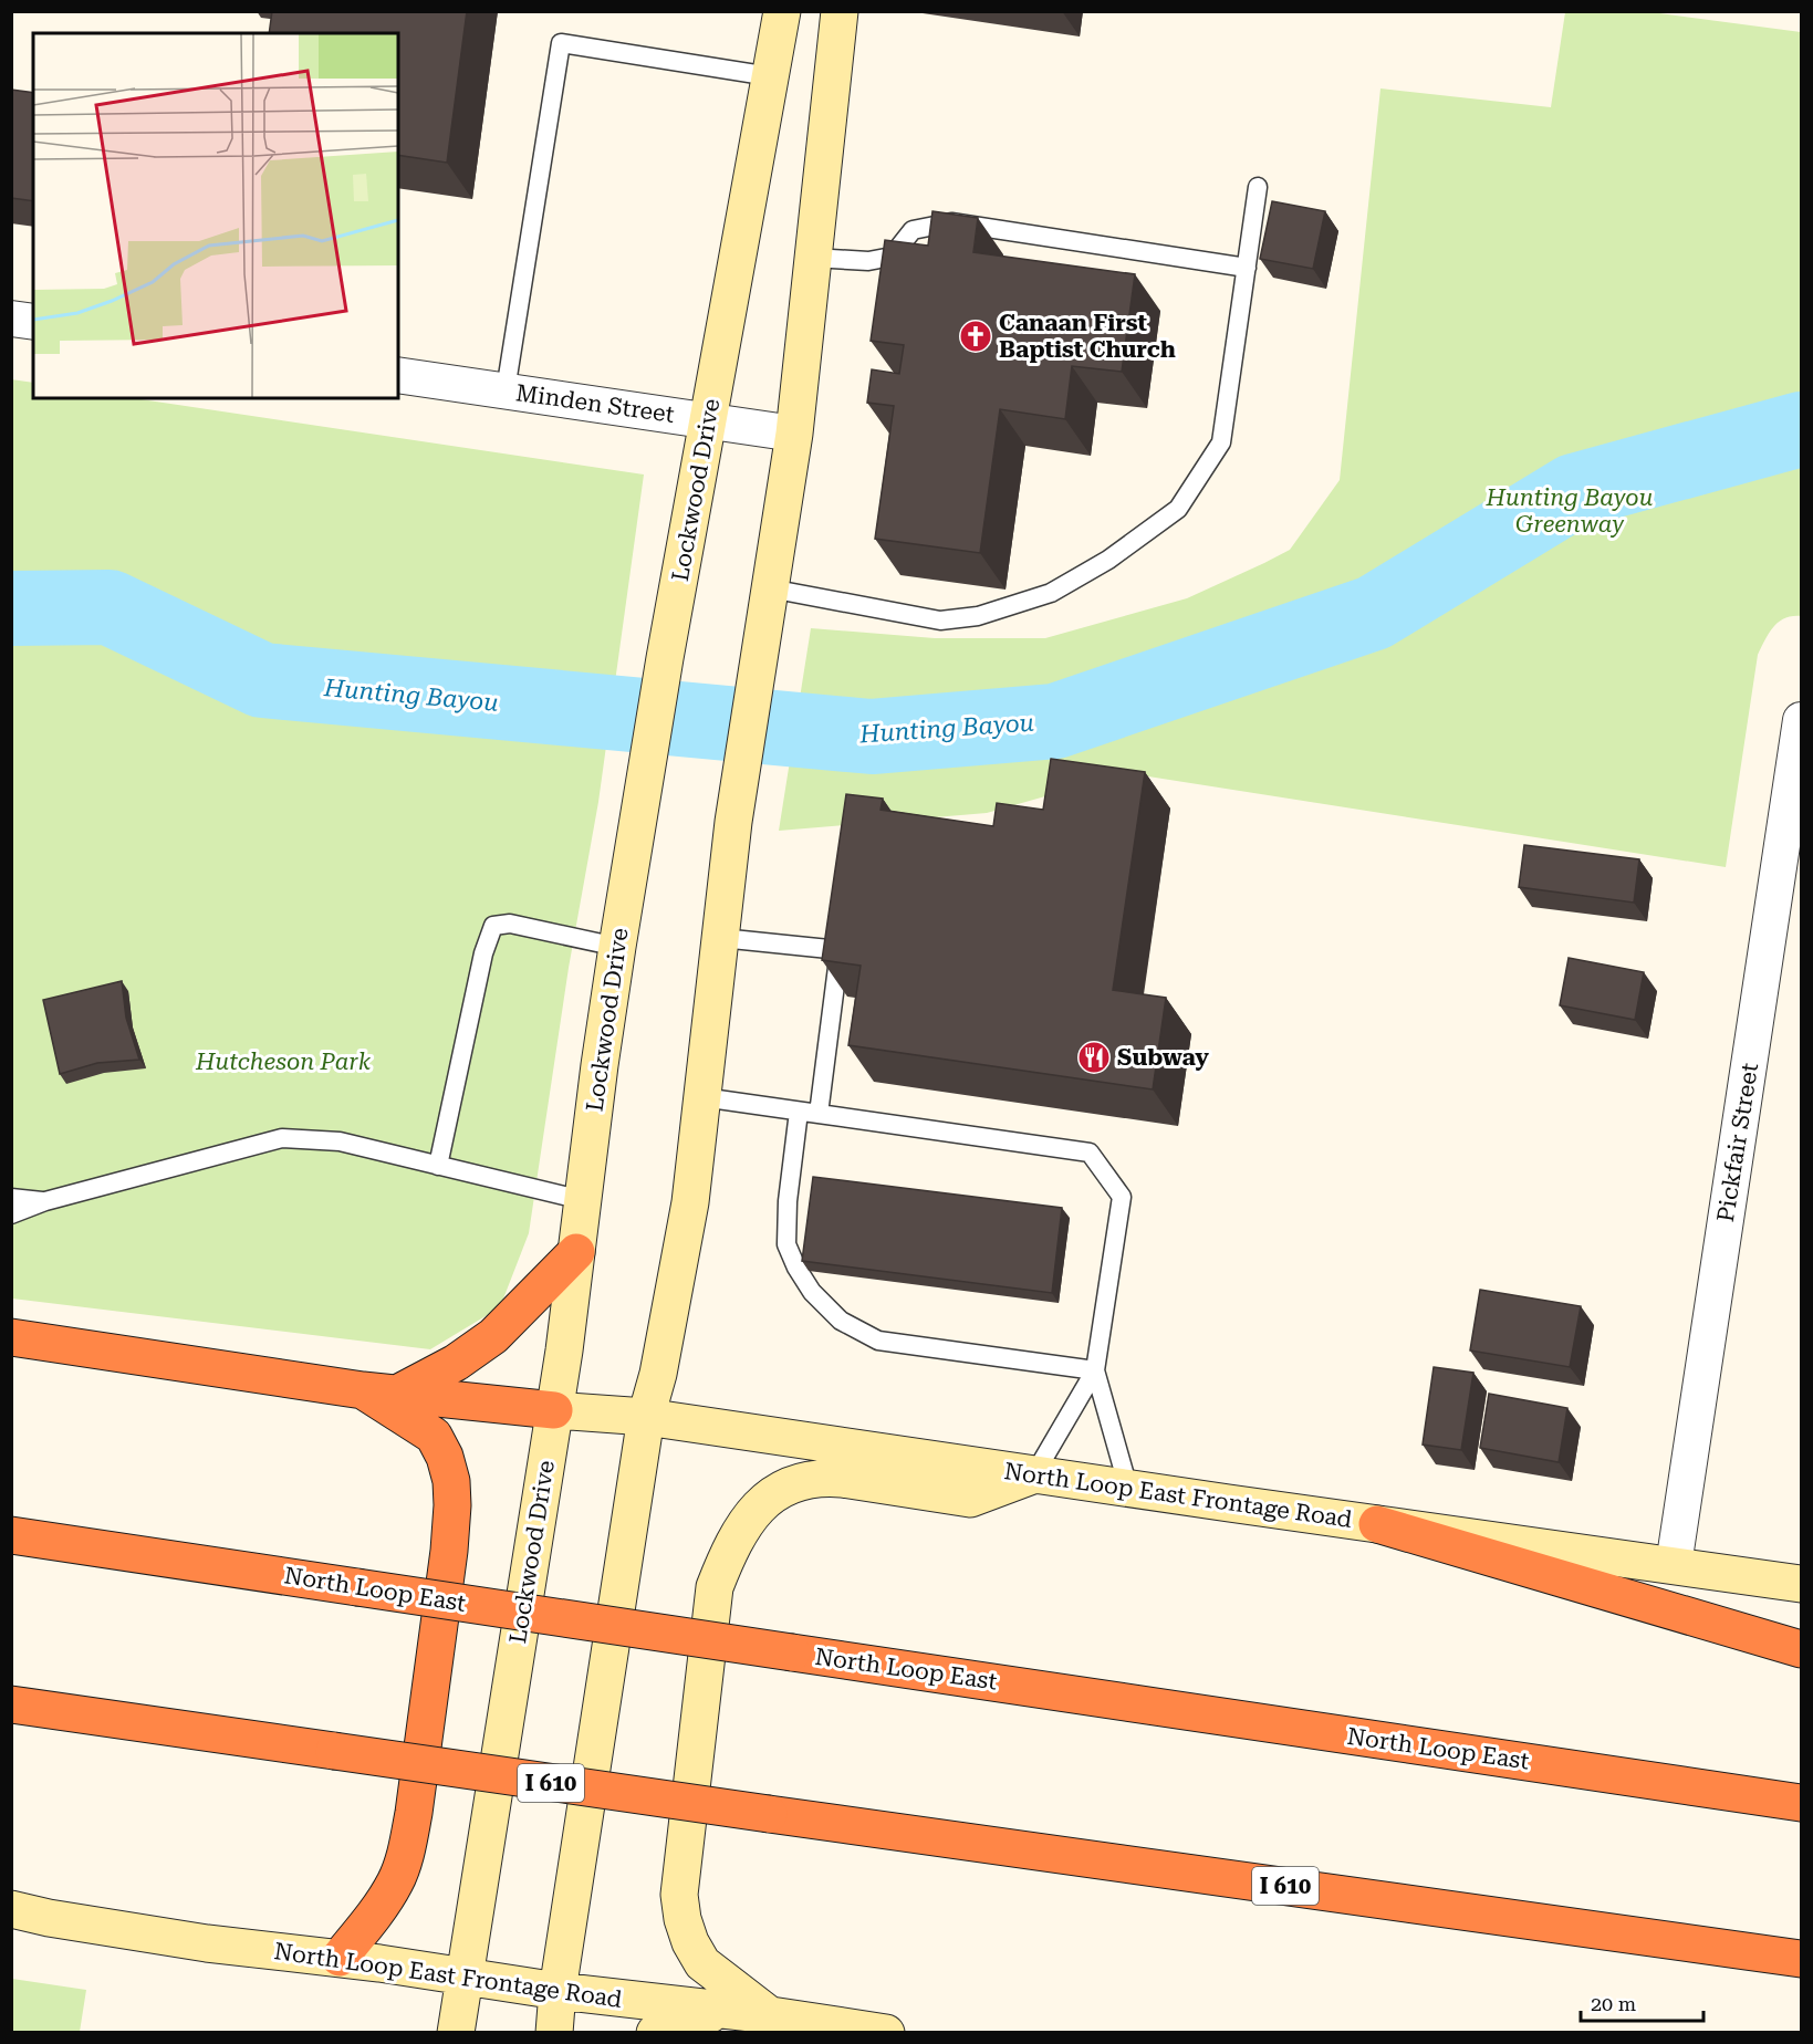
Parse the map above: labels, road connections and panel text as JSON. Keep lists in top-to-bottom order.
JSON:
{
  "streets": {
    "highway": ["North Loop East", "I 610"],
    "main road": ["Lockwood Drive", "North Loop East Frontage Road"],
    "street": ["Minden Street", "Pickfair Street"]
  },
  "crossings": [
    ["Minden Street", "Lockwood Drive"],
    ["Lockwood Drive", "North Loop East Frontage Road"],
    ["Pickfair Street", "North Loop East Frontage Road"]
  ],
  "water": ["Hunting Bayou"],
  "parks": ["Hunting Bayou Greenway", "Hutcheson Park"],
  "places": {
    "church": ["Canaan First Baptist Church"],
    "restaurant": ["Subway"]
  },
  "scale_bar": "20 m"
}
